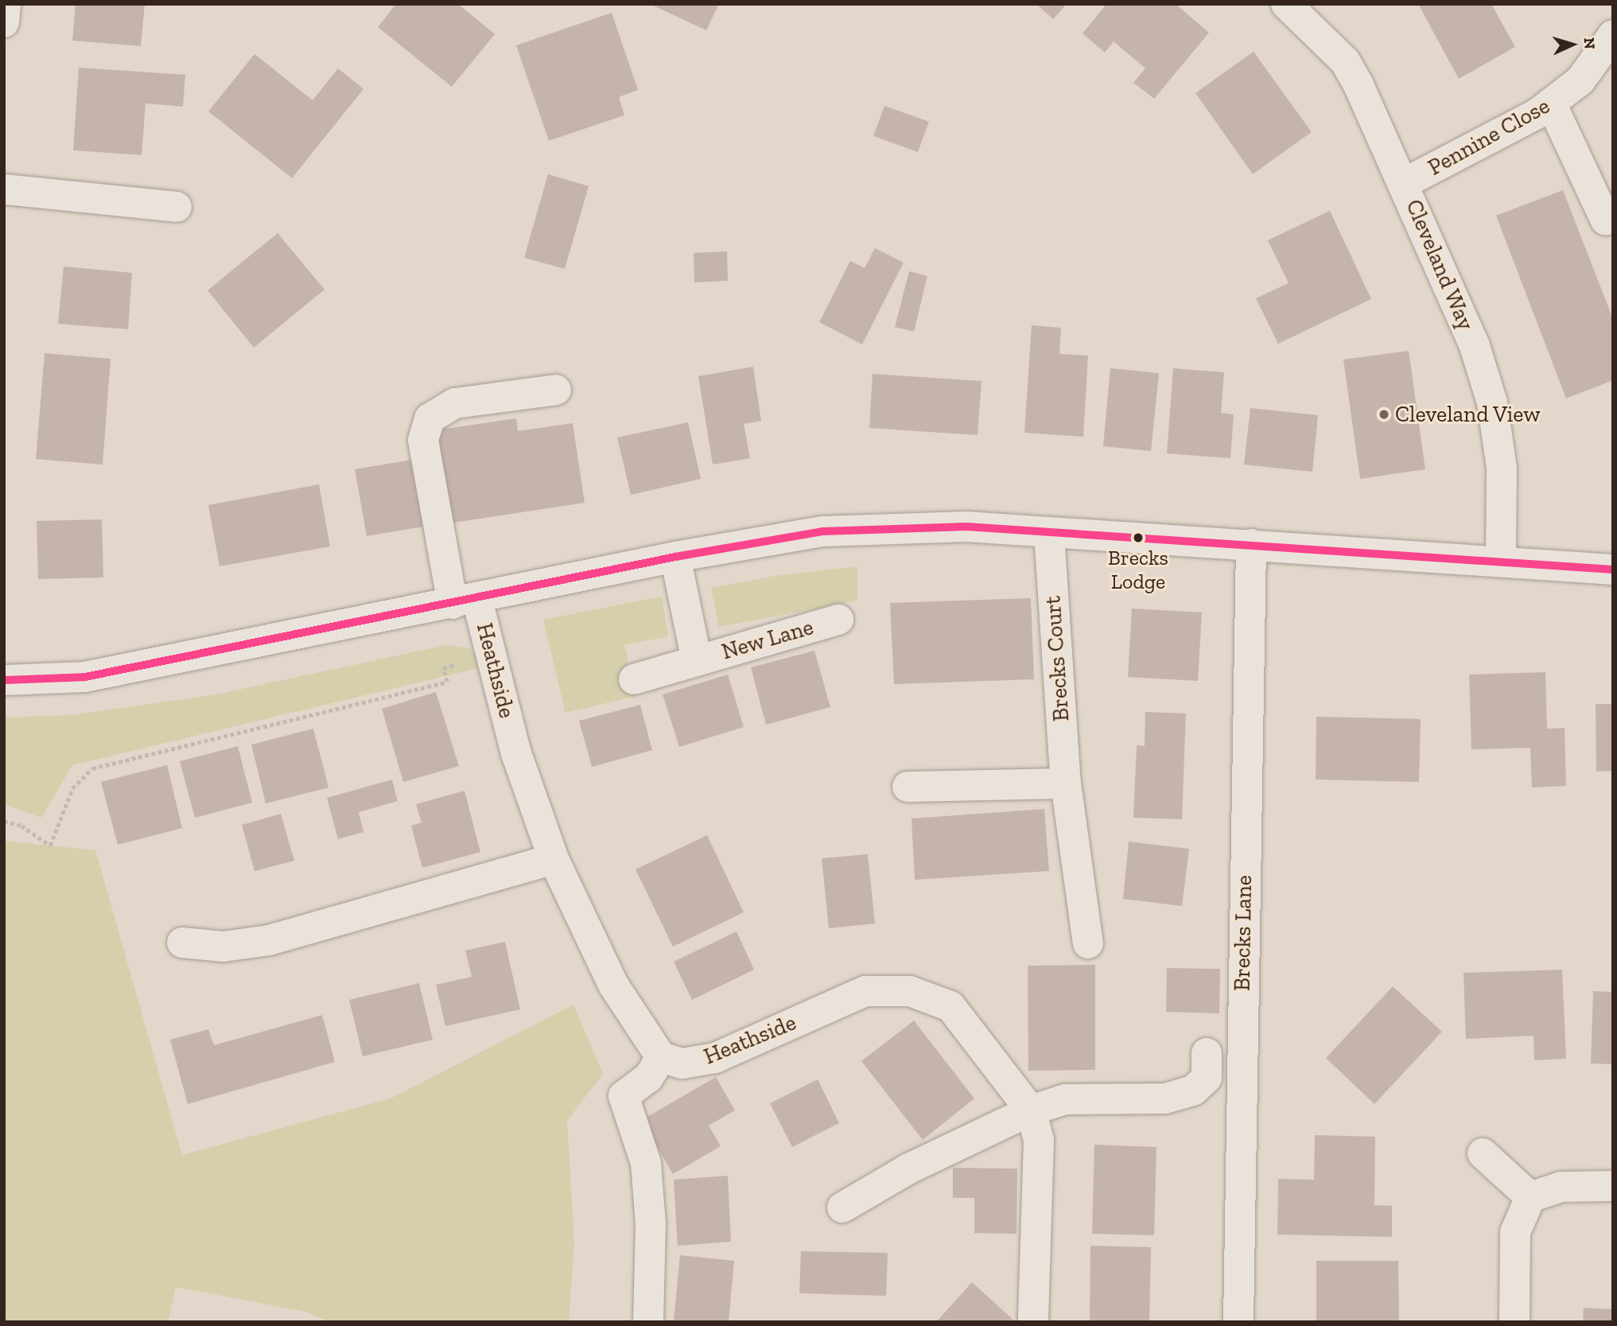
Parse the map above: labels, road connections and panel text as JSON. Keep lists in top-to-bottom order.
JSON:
{
  "streets": {
    "street": [
      "Pennine Close",
      "Cleveland Way",
      "New Lane",
      "Brecks Court",
      "Heathside",
      "Brecks Lane"
    ]
  },
  "crossings": [
    ["Pennine Close", "Cleveland Way"]
  ],
  "places": ["Cleveland View", "Brecks Lodge"],
  "north": "right"
}
